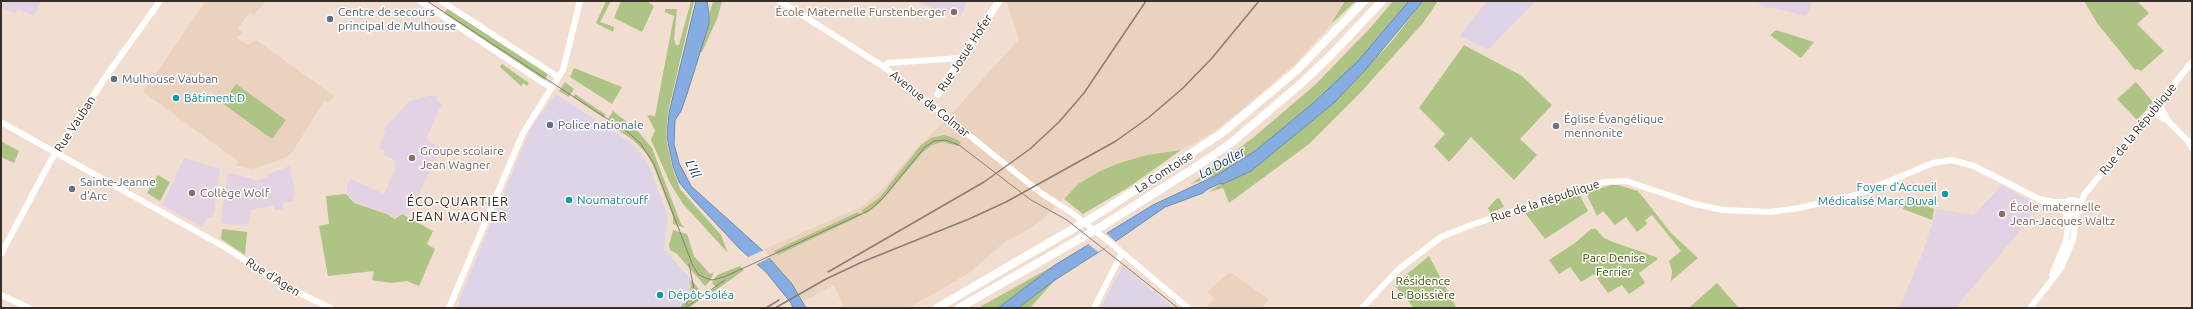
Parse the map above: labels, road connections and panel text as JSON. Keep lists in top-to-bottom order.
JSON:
{
  "streets": {
    "highway": ["La Comtoise"],
    "main road": [
      "Rue Josué Hofer",
      "Avenue de Colmar",
      "Rue Vauban",
      "Rue de la République",
      "Rue d'Agen"
    ]
  },
  "crossings": [
    ["Rue Josué Hofer", "Avenue de Colmar"],
    ["Rue Vauban", "Rue d'Agen"]
  ],
  "districts": ["ÉCO-QUARTIER JEAN WAGNER"],
  "water": ["La Doller", "L'Ill"],
  "parks": ["Parc Denise Ferrier", "Résidence Le Boissière"],
  "places": [
    "École Maternelle Furstenberger",
    "Centre de secours principal de Mulhouse",
    "Mulhouse Vauban",
    "Bâtiment D",
    "Police nationale",
    "Église Évangélique mennonite",
    "Groupe scolaire Jean Wagner",
    "Sainte-Jeanne d'Arc",
    "Collège Wolf",
    "Foyer d'Accueil Médicalisé Marc Duval",
    "Noumatrouff",
    "École maternelle Jean-Jacques Waltz",
    "Dépôt Soléa"
  ]
}
